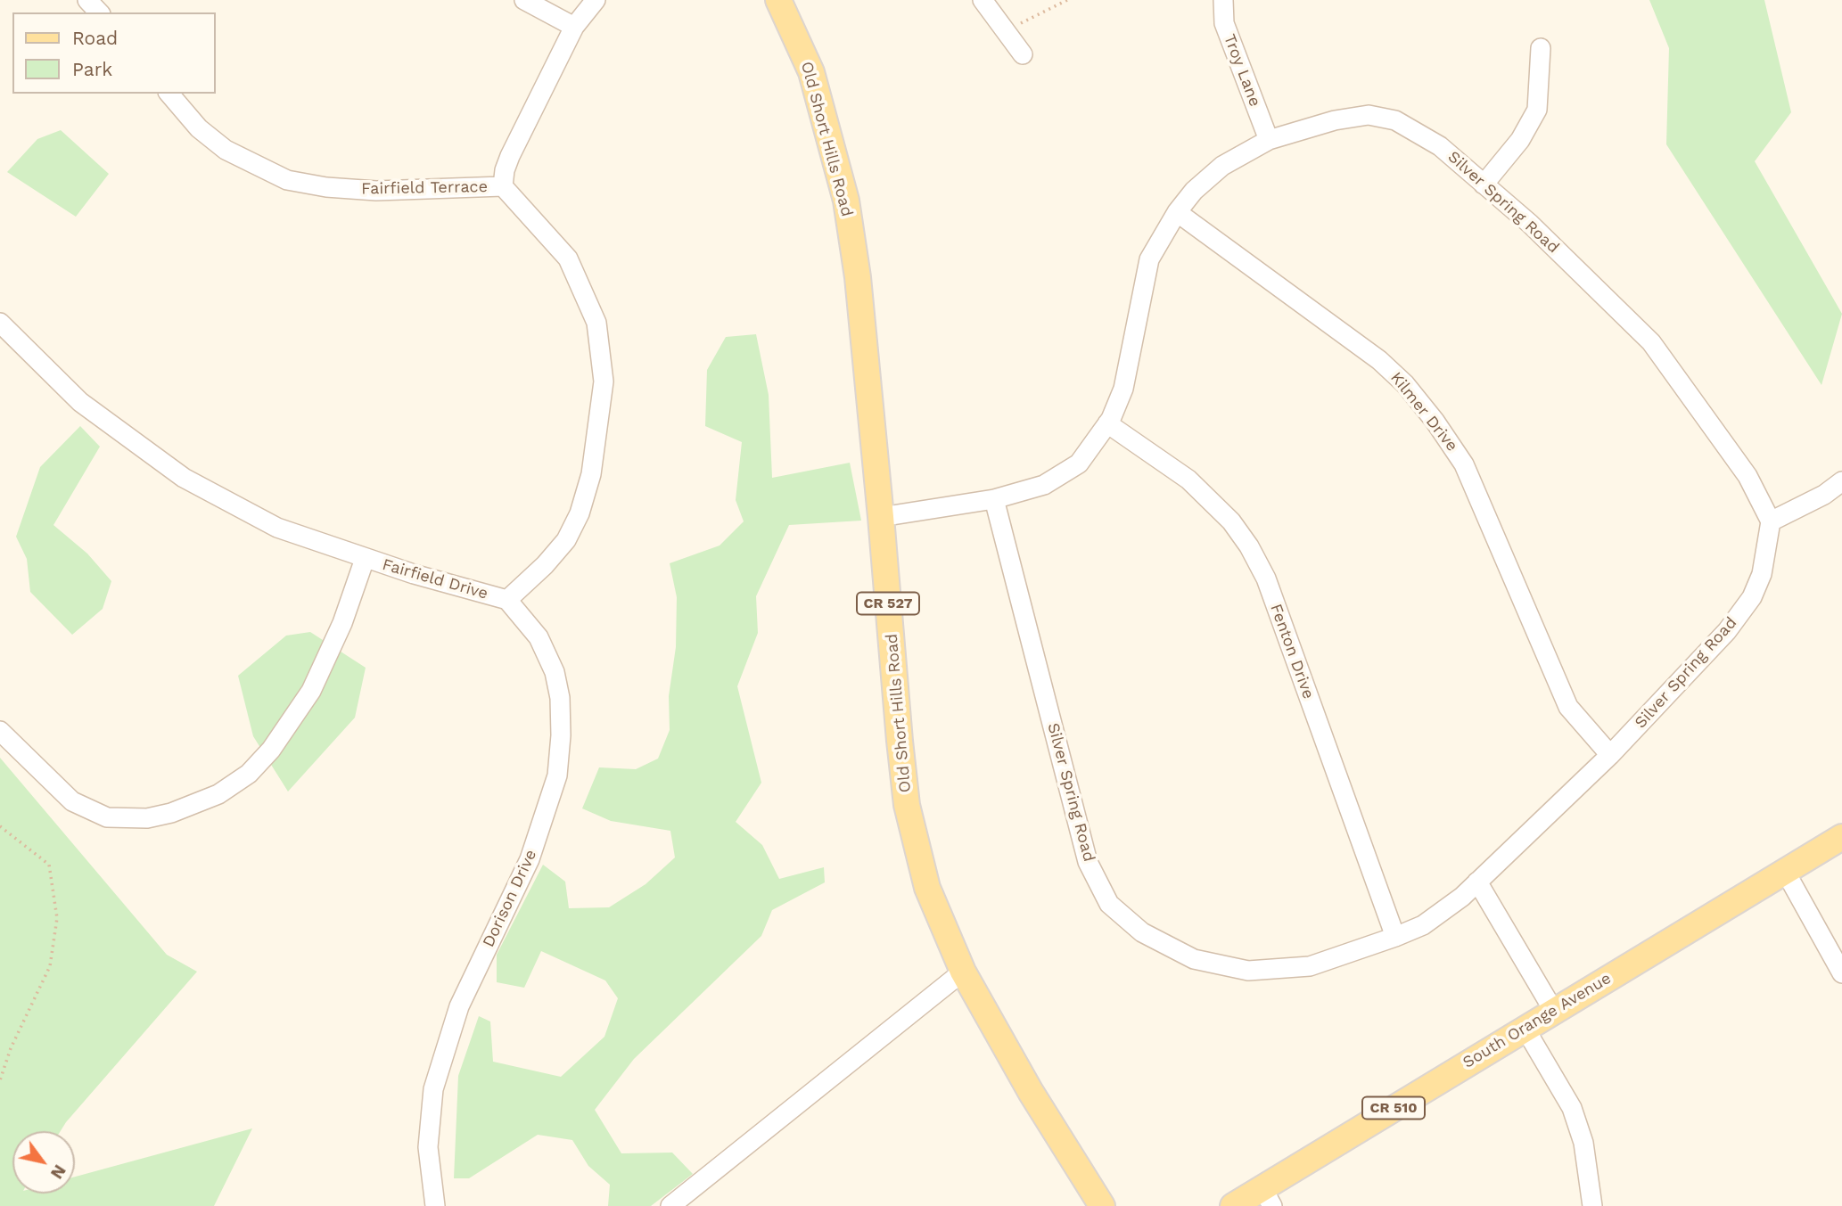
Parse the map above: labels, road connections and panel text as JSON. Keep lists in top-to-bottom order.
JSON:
{
  "streets": {
    "main road": [
      "Old Short Hills Road",
      "CR 527",
      "South Orange Avenue",
      "CR 510"
    ],
    "street": [
      "Troy Lane",
      "Fairfield Terrace",
      "Silver Spring Road",
      "Kilmer Drive",
      "Fairfield Drive",
      "Fenton Drive",
      "Dorison Drive"
    ]
  },
  "crossings": [
    ["Troy Lane", "Silver Spring Road"],
    ["Old Short Hills Road", "Silver Spring Road"],
    ["Fairfield Terrace", "Fairfield Drive"],
    ["Silver Spring Road", "Kilmer Drive"],
    ["Silver Spring Road", "Fenton Drive"],
    ["Fairfield Drive", "Dorison Drive"]
  ],
  "legend": ["Road", "Park"],
  "north": "bottom right"
}
